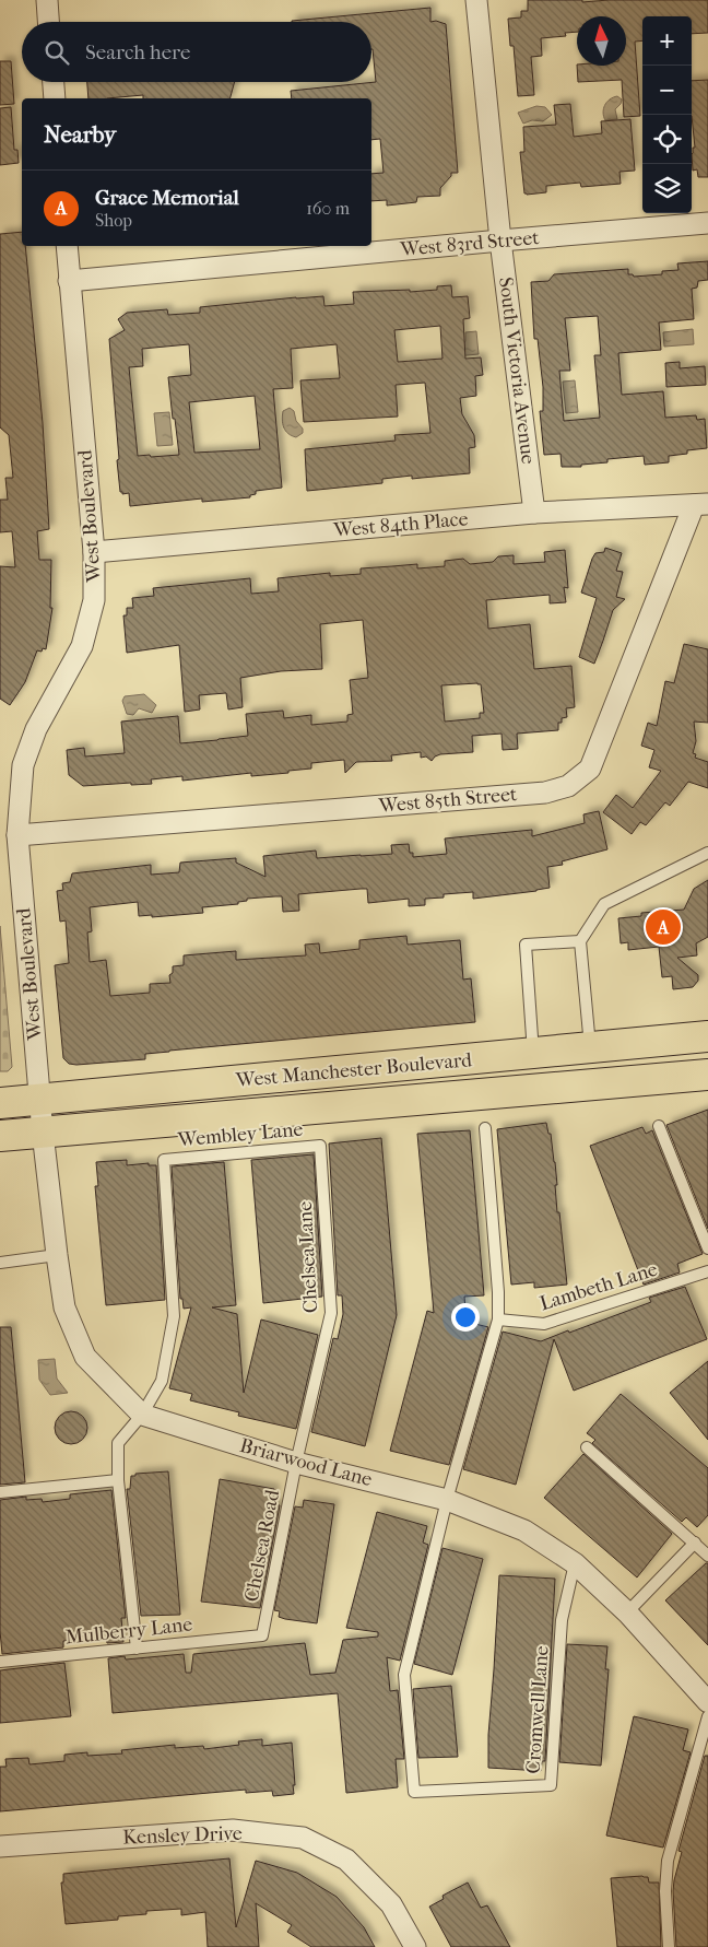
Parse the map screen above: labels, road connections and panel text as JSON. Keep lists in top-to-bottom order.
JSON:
{
  "streets": {
    "main road": ["West Manchester Boulevard"],
    "street": [
      "West 83rd Street",
      "South Victoria Avenue",
      "West Boulevard",
      "West 84th Place",
      "West 85th Street",
      "Briarwood Lane",
      "Kensley Drive"
    ],
    "lane": [
      "Wembley Lane",
      "Chelsea Lane",
      "Lambeth Lane",
      "Chelsea Road",
      "Mulberry Lane",
      "Cromwell Lane"
    ]
  },
  "crossings": [
    ["West 83rd Street", "South Victoria Avenue"],
    ["West 83rd Street", "West Boulevard"],
    ["South Victoria Avenue", "West 84th Place"],
    ["West Boulevard", "West 84th Place"],
    ["West Boulevard", "West 85th Street"],
    ["West Boulevard", "West Manchester Boulevard"],
    ["West Boulevard", "Briarwood Lane"],
    ["West 84th Place", "West 85th Street"],
    ["West Manchester Boulevard", "Briarwood Lane"],
    ["Wembley Lane", "Chelsea Lane"],
    ["Wembley Lane", "Briarwood Lane"],
    ["Chelsea Lane", "Briarwood Lane"],
    ["Chelsea Lane", "Chelsea Road"],
    ["Briarwood Lane", "Chelsea Road"],
    ["Briarwood Lane", "Cromwell Lane"],
    ["Chelsea Road", "Mulberry Lane"]
  ],
  "north": "top",
  "page": {
    "map_buttons": ["+", "−"],
    "search": "Search here",
    "heading": "Nearby",
    "list": [
      {
        "mark": "A",
        "name": "Grace Memorial",
        "note": "Shop",
        "value": "160 m"
      }
    ],
    "pins": "A"
  }
}
